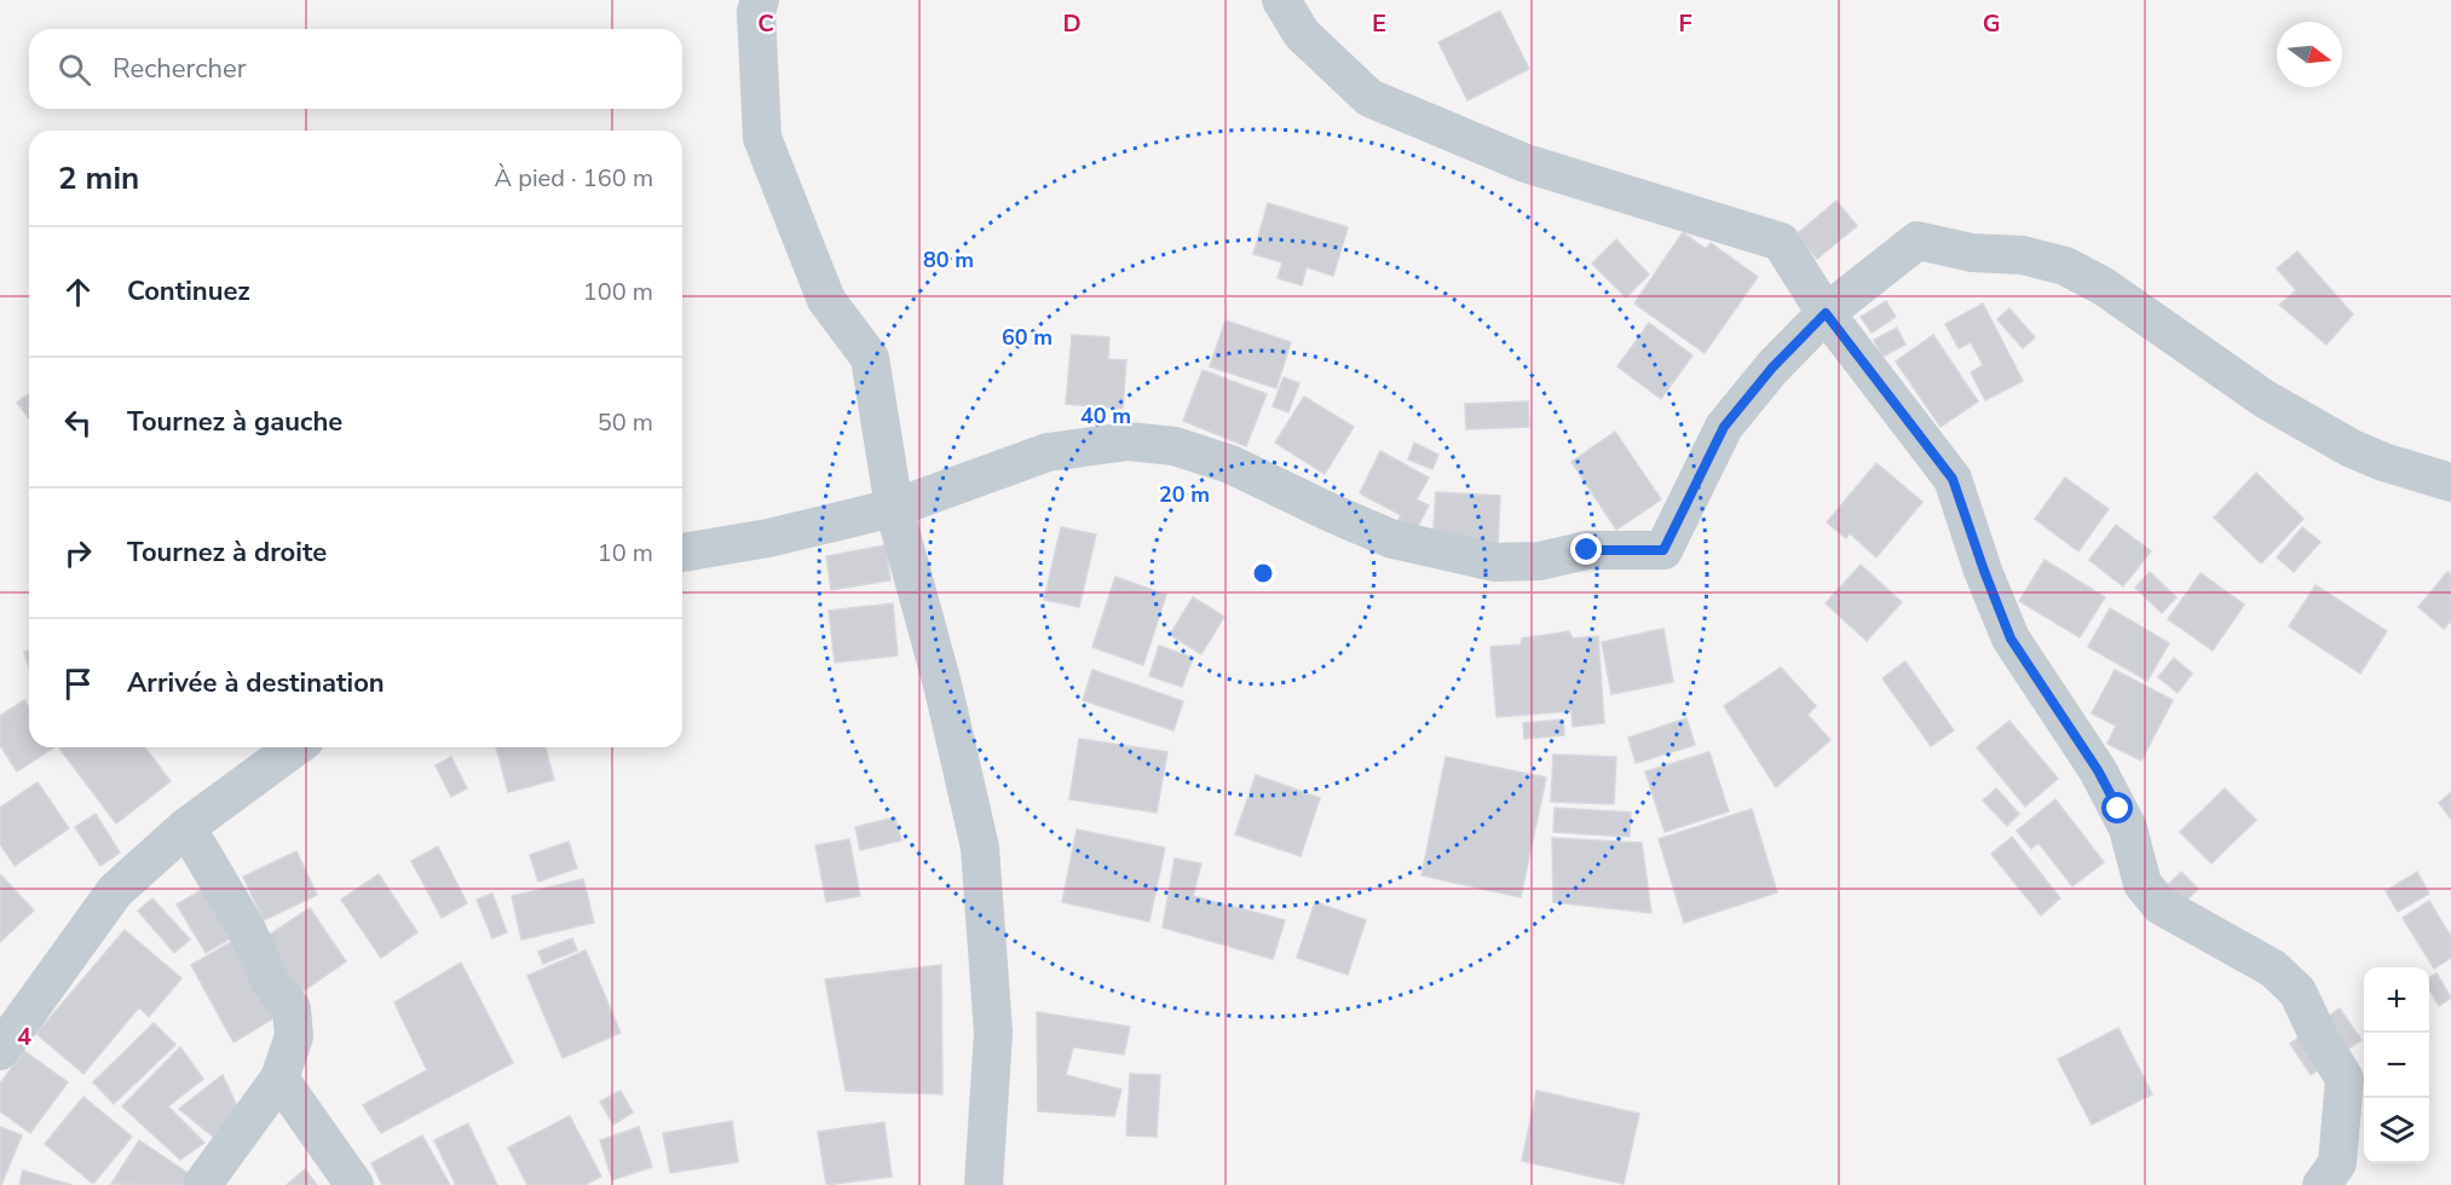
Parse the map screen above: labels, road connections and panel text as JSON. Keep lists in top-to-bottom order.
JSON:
{
  "north": "right",
  "page": {
    "search": "Rechercher",
    "heading": ["2 min", "À pied · 160 m"],
    "list": [
      ["Continuez", "100 m"],
      ["Tournez à gauche", "50 m"],
      ["Tournez à droite", "10 m"],
      "Arrivée à destination"
    ],
    "map_buttons": ["+", "−"]
  },
  "grid": {
    "columns": [
      "C",
      "D",
      "E",
      "F",
      "G"
    ],
    "rows": ["4"]
  },
  "rings": [
    "80 m",
    "60 m",
    "40 m",
    "20 m"
  ]
}
